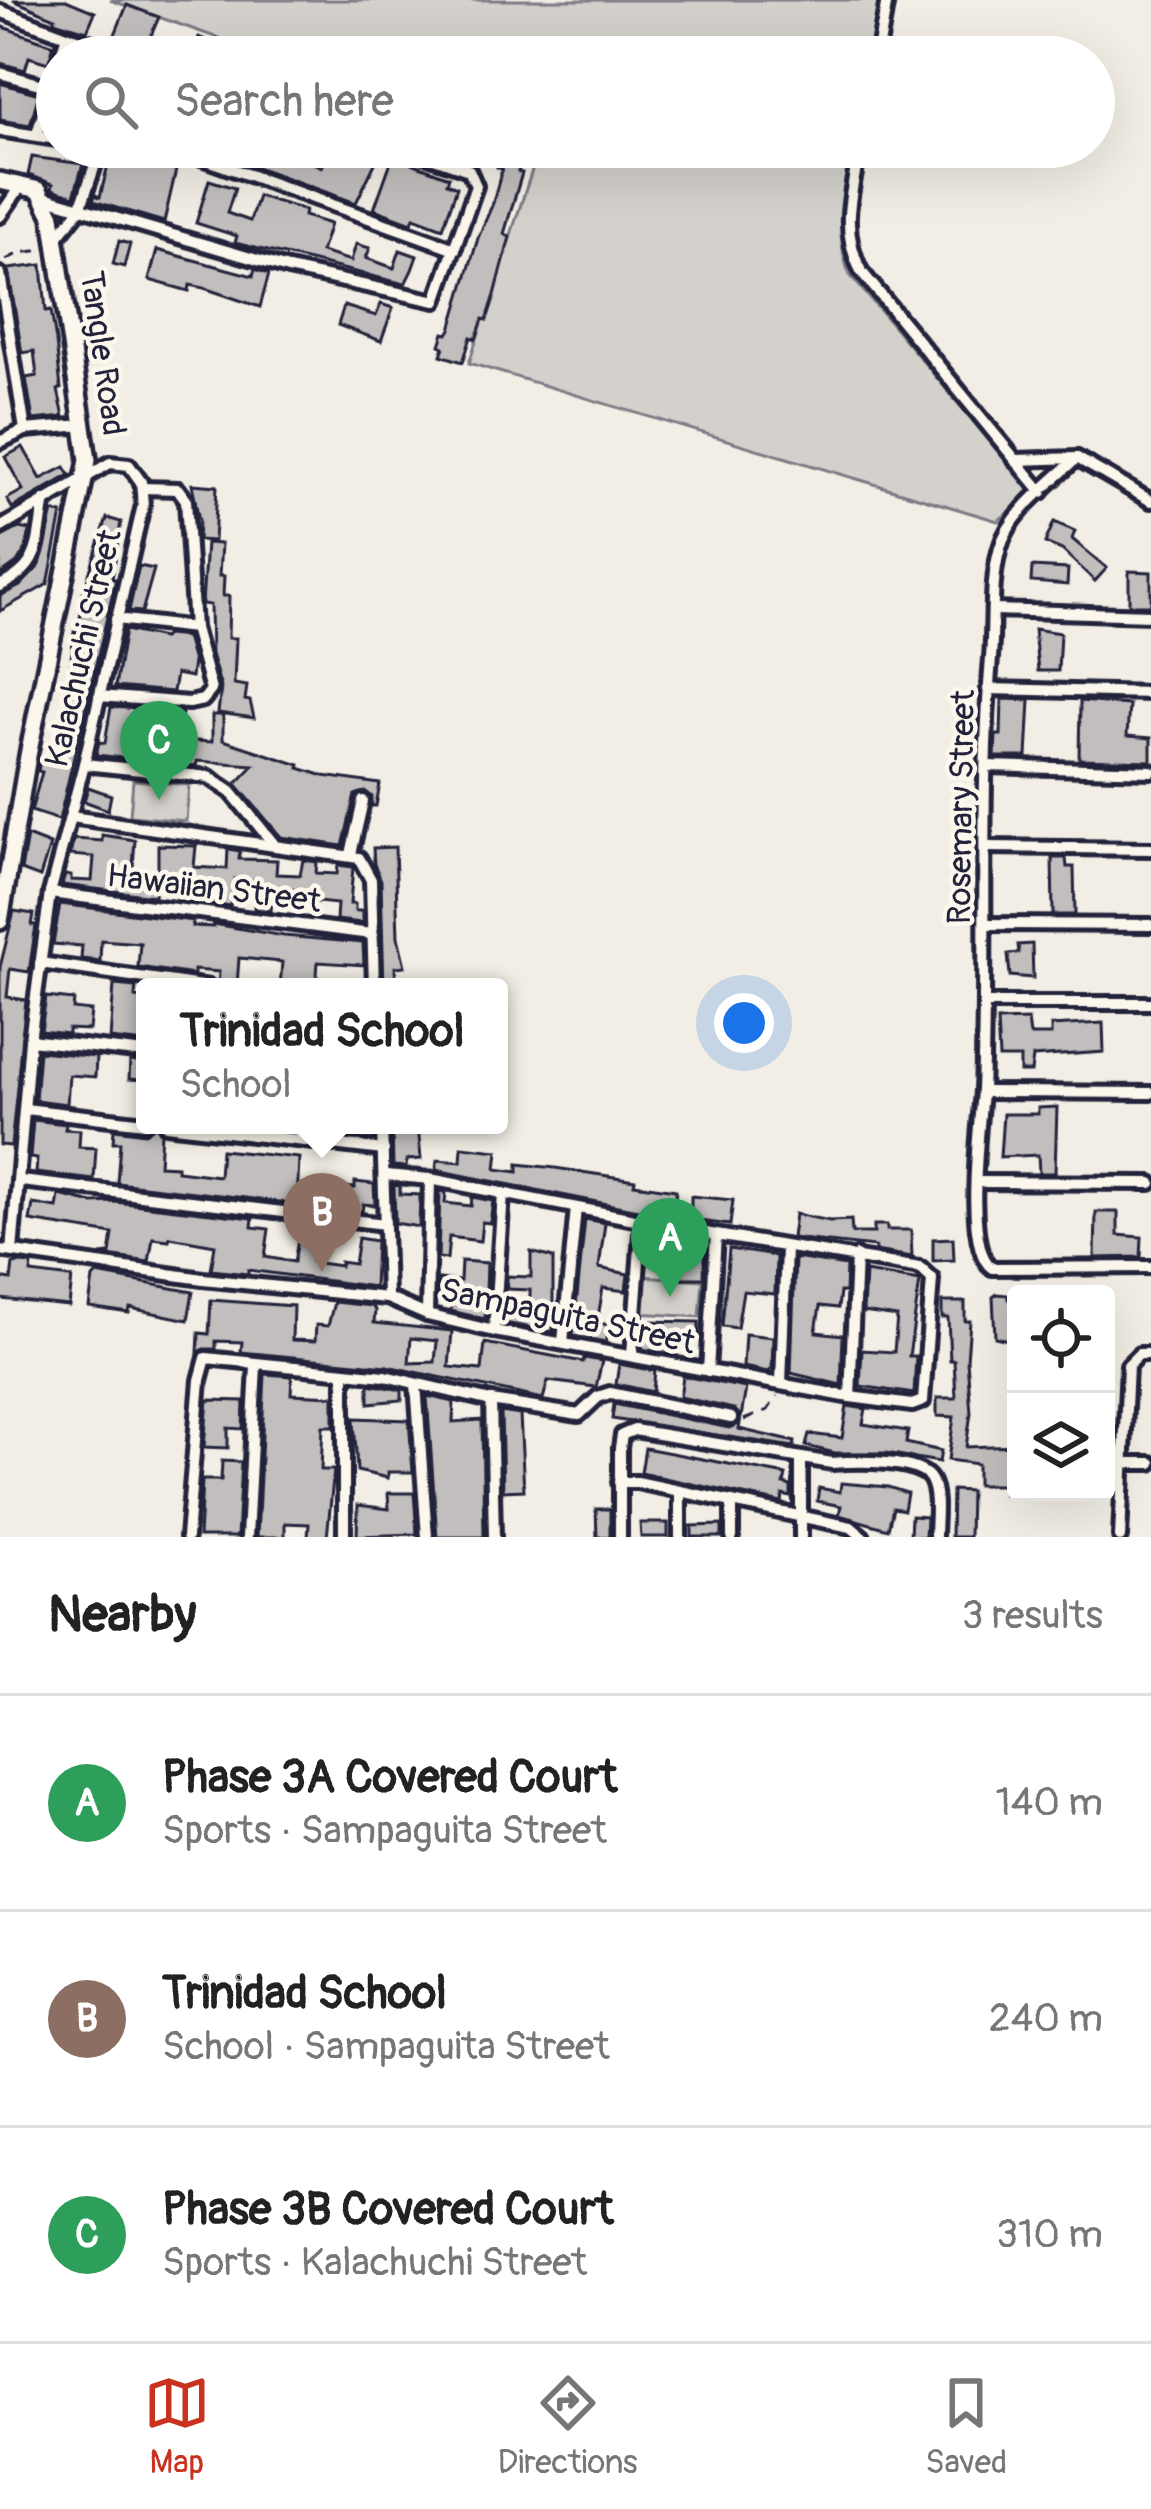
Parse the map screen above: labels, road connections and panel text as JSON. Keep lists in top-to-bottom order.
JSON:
{
  "streets": {
    "street": [
      "Tangle Road",
      "Kalachuchi Street",
      "Rosemary Street",
      "Hawaiian Street",
      "Sampaguita Street"
    ]
  },
  "crossings": [
    ["Tangle Road", "Kalachuchi Street"],
    ["Kalachuchi Street", "Hawaiian Street"],
    ["Kalachuchi Street", "Sampaguita Street"]
  ],
  "page": {
    "search": "Search here",
    "pins": ["C", "B", "A"],
    "popup": ["Trinidad School", "School"],
    "heading": ["Nearby", "3 results"],
    "list": [
      {
        "mark": "A",
        "name": "Phase 3A Covered Court",
        "note": "Sports · Sampaguita Street",
        "value": "140 m"
      },
      {
        "mark": "B",
        "name": "Trinidad School",
        "note": "School · Sampaguita Street",
        "value": "240 m"
      },
      {
        "mark": "C",
        "name": "Phase 3B Covered Court",
        "note": "Sports · Kalachuchi Street",
        "value": "310 m"
      }
    ],
    "nav": ["Map", "Directions", "Saved"]
  }
}
